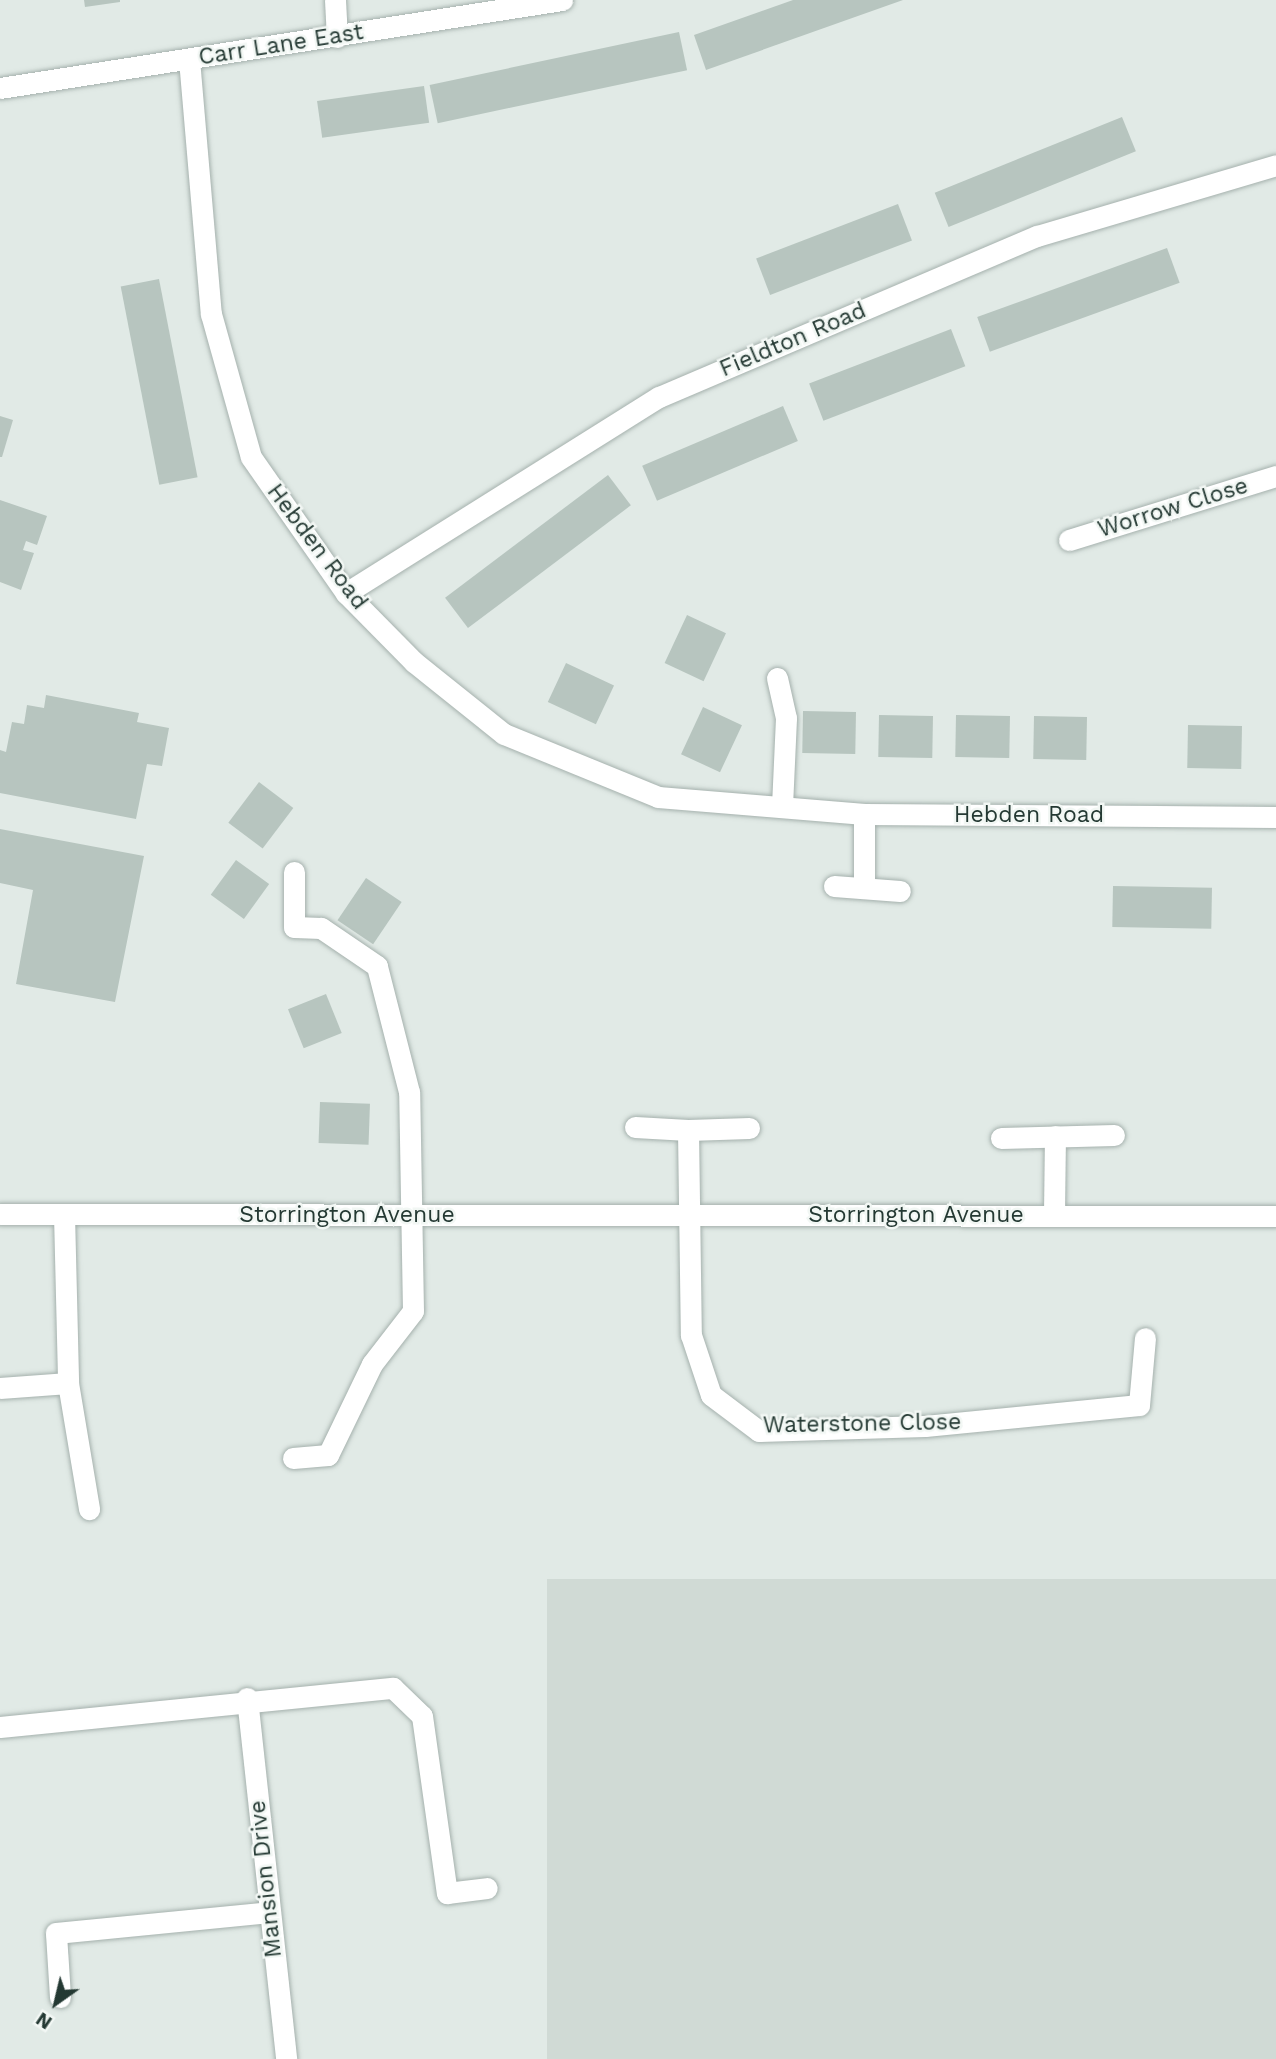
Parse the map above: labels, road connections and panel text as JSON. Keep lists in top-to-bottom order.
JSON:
{
  "streets": {
    "street": [
      "Carr Lane East",
      "Fieldton Road",
      "Worrow Close",
      "Hebden Road",
      "Storrington Avenue",
      "Waterstone Close",
      "Mansion Drive"
    ]
  },
  "crossings": [
    ["Carr Lane East", "Hebden Road"],
    ["Fieldton Road", "Hebden Road"],
    ["Storrington Avenue", "Waterstone Close"]
  ],
  "north": "bottom left"
}
